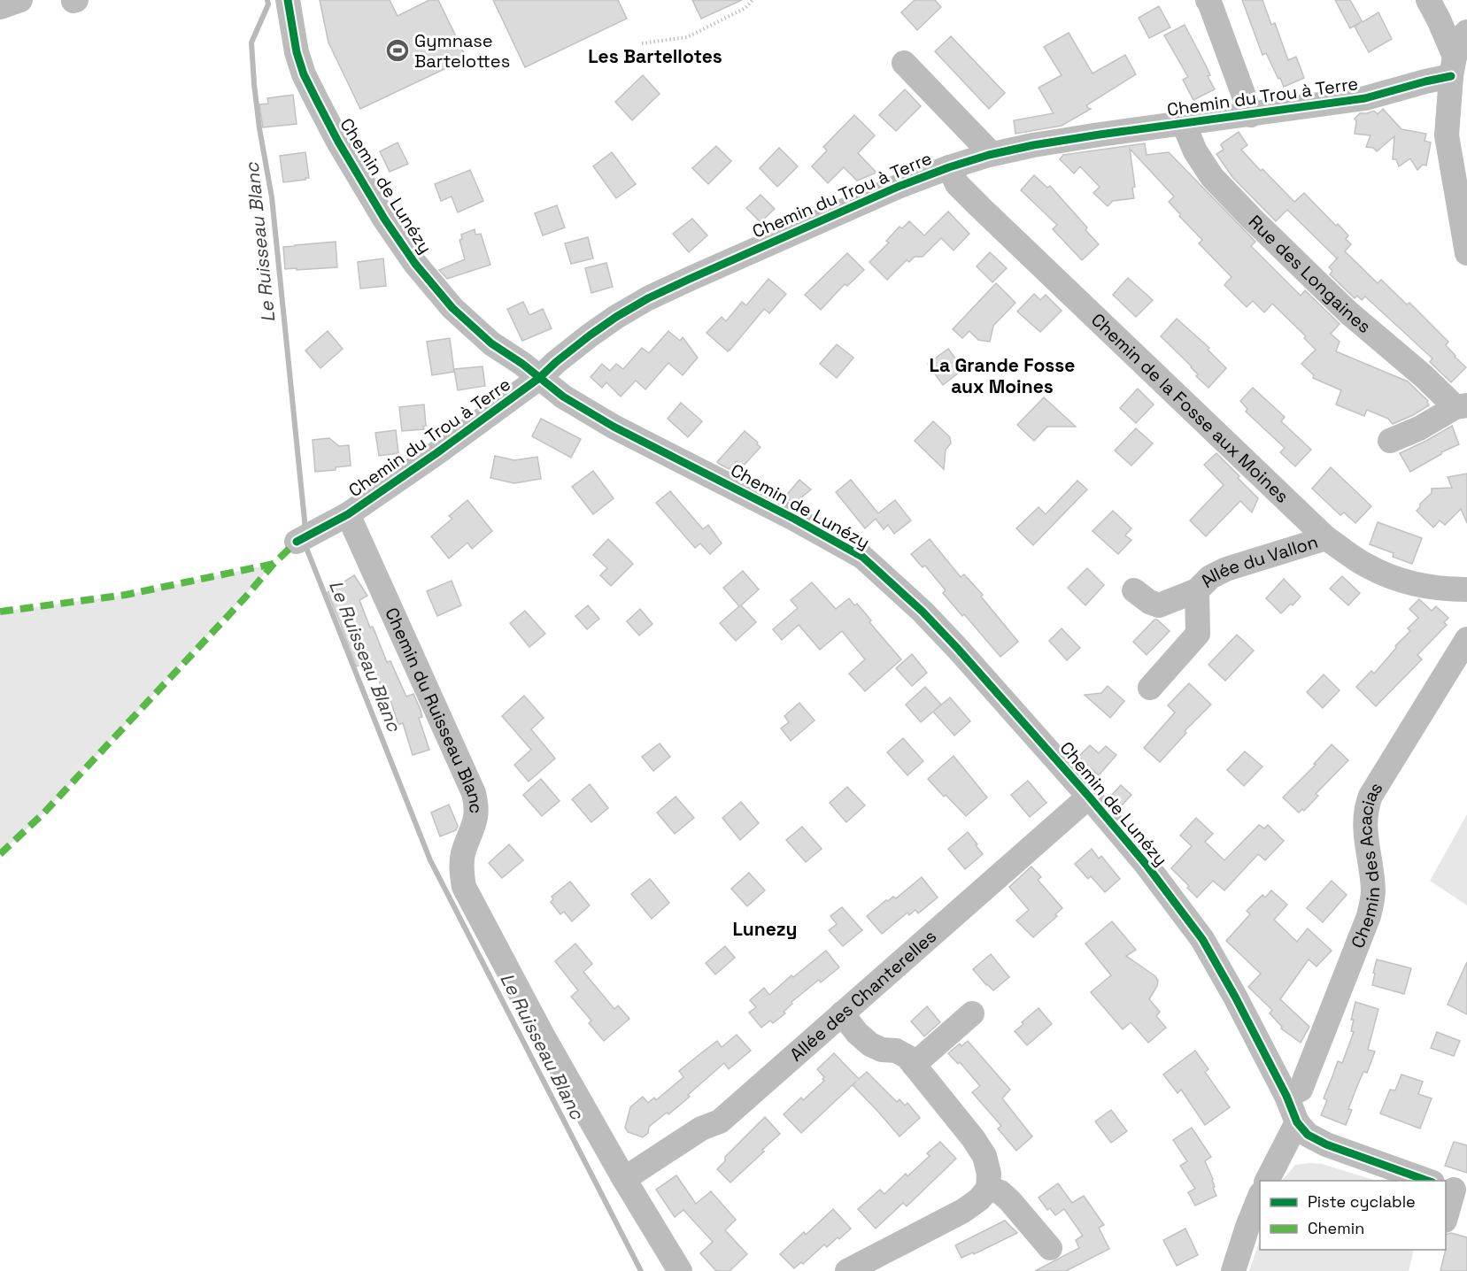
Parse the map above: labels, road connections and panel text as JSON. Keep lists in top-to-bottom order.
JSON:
{
  "streets": {
    "street": [
      "Chemin du Trou à Terre",
      "Chemin de Lunézy",
      "Rue des Longaines",
      "Chemin de la Fosse aux Moines",
      "Allée du Vallon",
      "Chemin du Ruisseau Blanc",
      "Chemin des Acacias",
      "Allée des Chanterelles"
    ]
  },
  "crossings": [
    ["Chemin du Trou à Terre", "Chemin de Lunézy"],
    ["Chemin du Trou à Terre", "Rue des Longaines"],
    ["Chemin du Trou à Terre", "Chemin de la Fosse aux Moines"],
    ["Chemin du Trou à Terre", "Chemin du Ruisseau Blanc"],
    ["Chemin de Lunézy", "Chemin des Acacias"],
    ["Chemin de Lunézy", "Allée des Chanterelles"],
    ["Chemin de la Fosse aux Moines", "Allée du Vallon"],
    ["Chemin du Ruisseau Blanc", "Allée des Chanterelles"]
  ],
  "districts": ["Les Bartellotes", "La Grande Fosse aux Moines", "Lunezy"],
  "water": ["Le Ruisseau Blanc"],
  "places": {
    "sports": ["Gymnase Bartelottes"]
  },
  "legend": ["Piste cyclable", "Chemin"]
}
